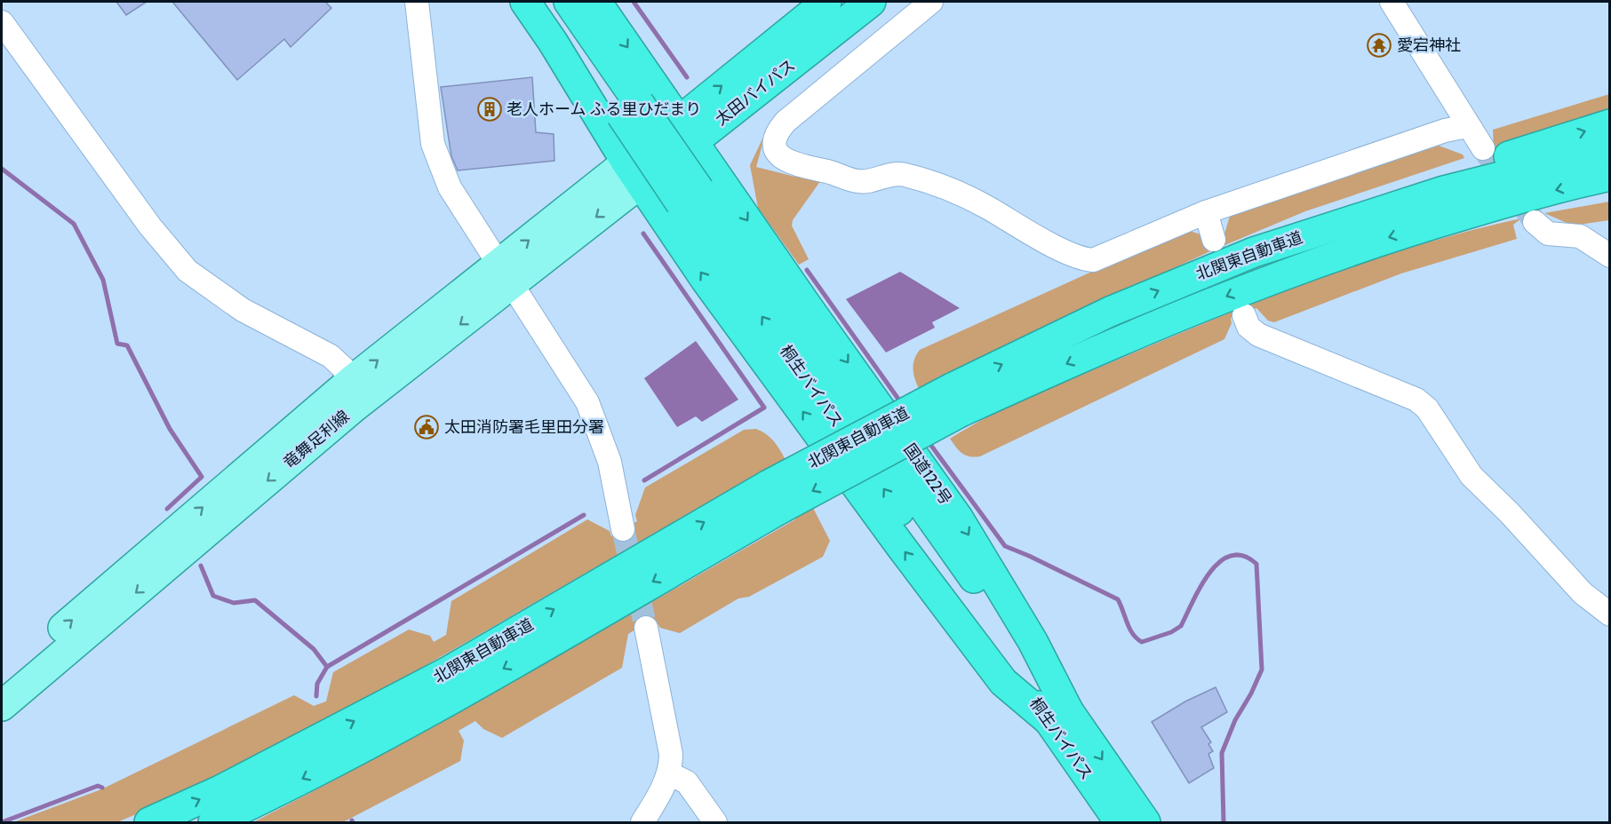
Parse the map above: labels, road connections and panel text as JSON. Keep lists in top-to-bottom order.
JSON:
{
  "streets": {
    "highway": [
      "太田バイパス",
      "北関東自動車道",
      "桐生バイパス",
      "国道122号"
    ],
    "main road": ["竜舞足利線"]
  },
  "crossings": [
    ["太田バイパス", "竜舞足利線"],
    ["太田バイパス", "国道122号"],
    ["桐生バイパス", "国道122号"]
  ],
  "places": {
    "temple": ["愛宕神社"],
    "building": ["老人ホーム ふる里ひだまり"],
    "public building": ["太田消防署毛里田分署"]
  }
}
